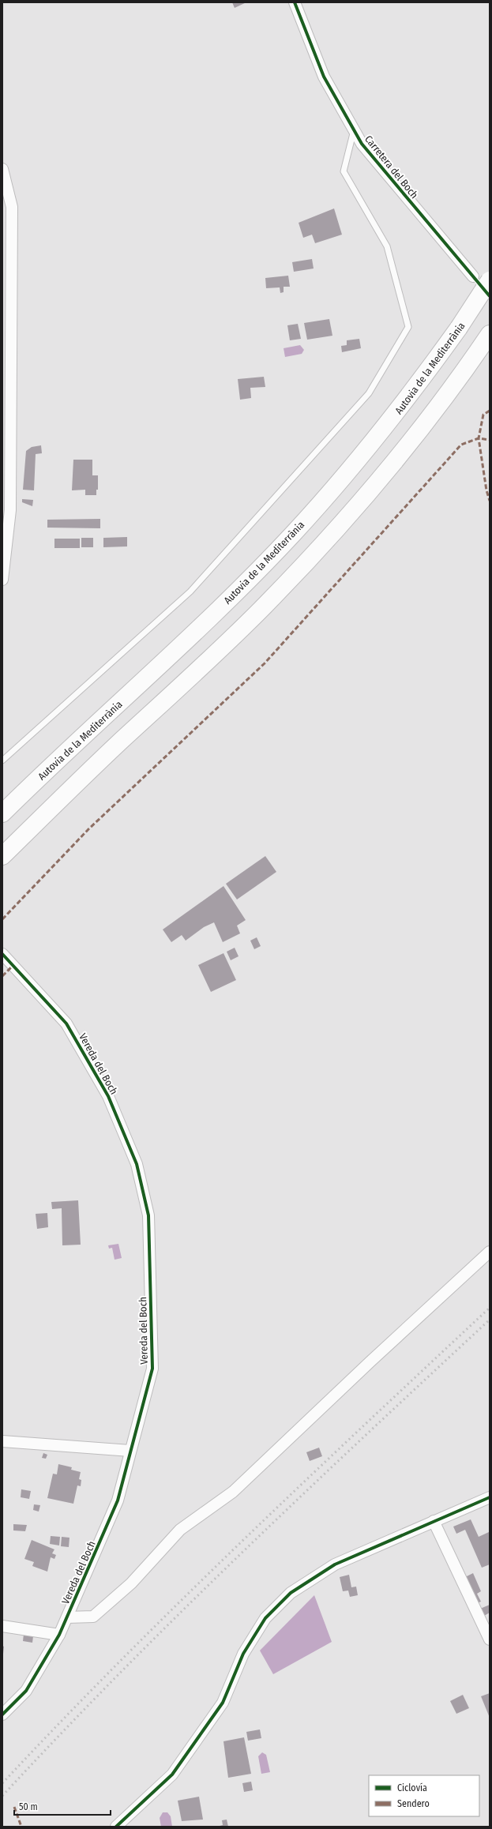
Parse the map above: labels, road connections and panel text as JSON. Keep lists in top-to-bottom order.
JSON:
{
  "streets": {
    "highway": ["Autovia de la Mediterrània"],
    "street": ["Carretera del Boch", "Vereda del Boch"]
  },
  "crossings": [
    ["Carretera del Boch", "Autovia de la Mediterrània"]
  ],
  "legend": ["Ciclovía", "Sendero"],
  "scale_bar": "50 m"
}
